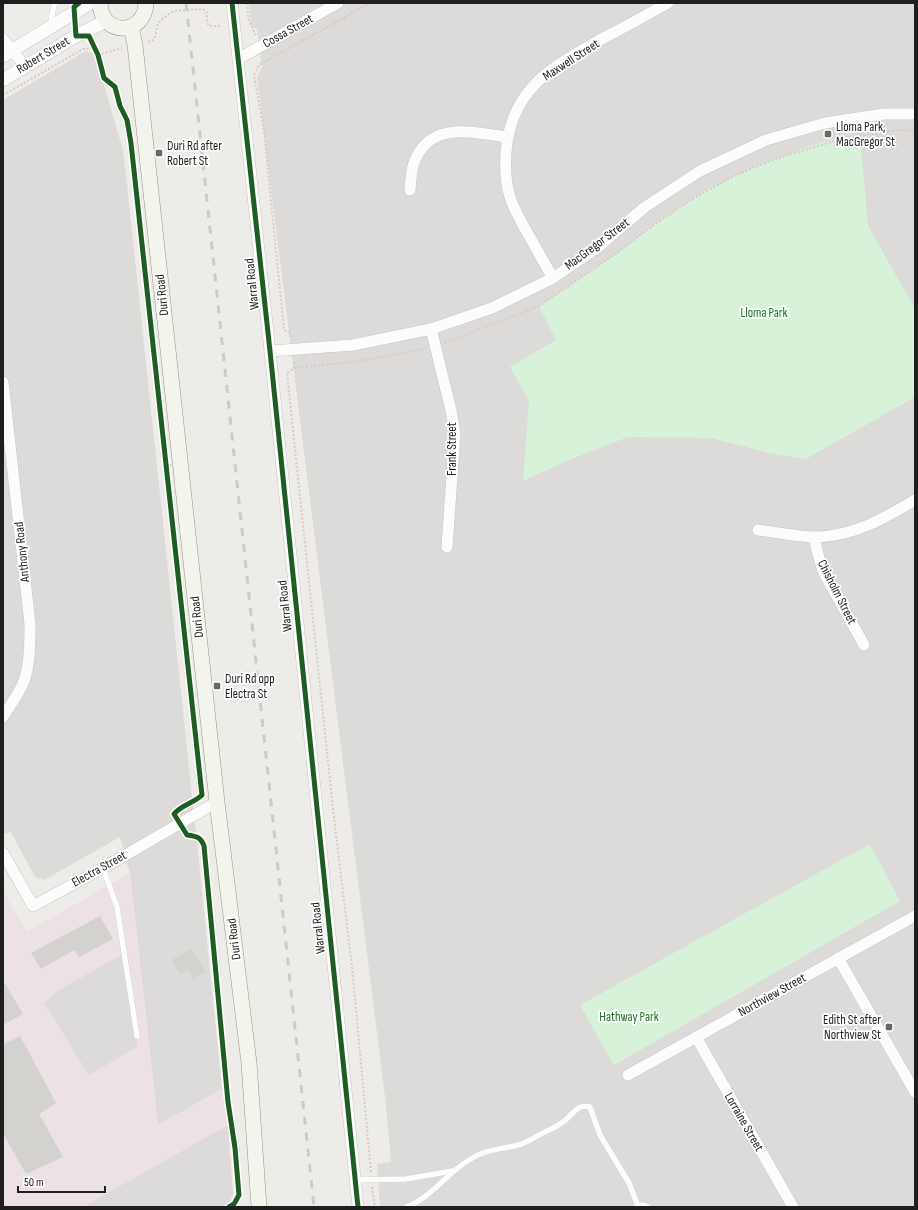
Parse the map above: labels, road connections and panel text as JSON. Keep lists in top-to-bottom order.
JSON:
{
  "streets": {
    "main road": ["Duri Road"],
    "street": [
      "Cossa Street",
      "Robert Street",
      "Maxwell Street",
      "MacGregor Street",
      "Warral Road",
      "Frank Street",
      "Anthony Road",
      "Chisholm Street",
      "Electra Street",
      "Northview Street",
      "Lorraine Street"
    ]
  },
  "crossings": [
    ["Cossa Street", "Warral Road"],
    ["Maxwell Street", "MacGregor Street"],
    ["MacGregor Street", "Warral Road"],
    ["MacGregor Street", "Frank Street"],
    ["Duri Road", "Electra Street"],
    ["Northview Street", "Lorraine Street"]
  ],
  "parks": ["Lloma Park", "Hathway Park"],
  "places": {
    "transit": [
      "Lloma Park, MacGregor St",
      "Duri Rd after Robert St",
      "Duri Rd opp Electra St",
      "Edith St after Northview St"
    ]
  },
  "scale_bar": "50 m"
}
